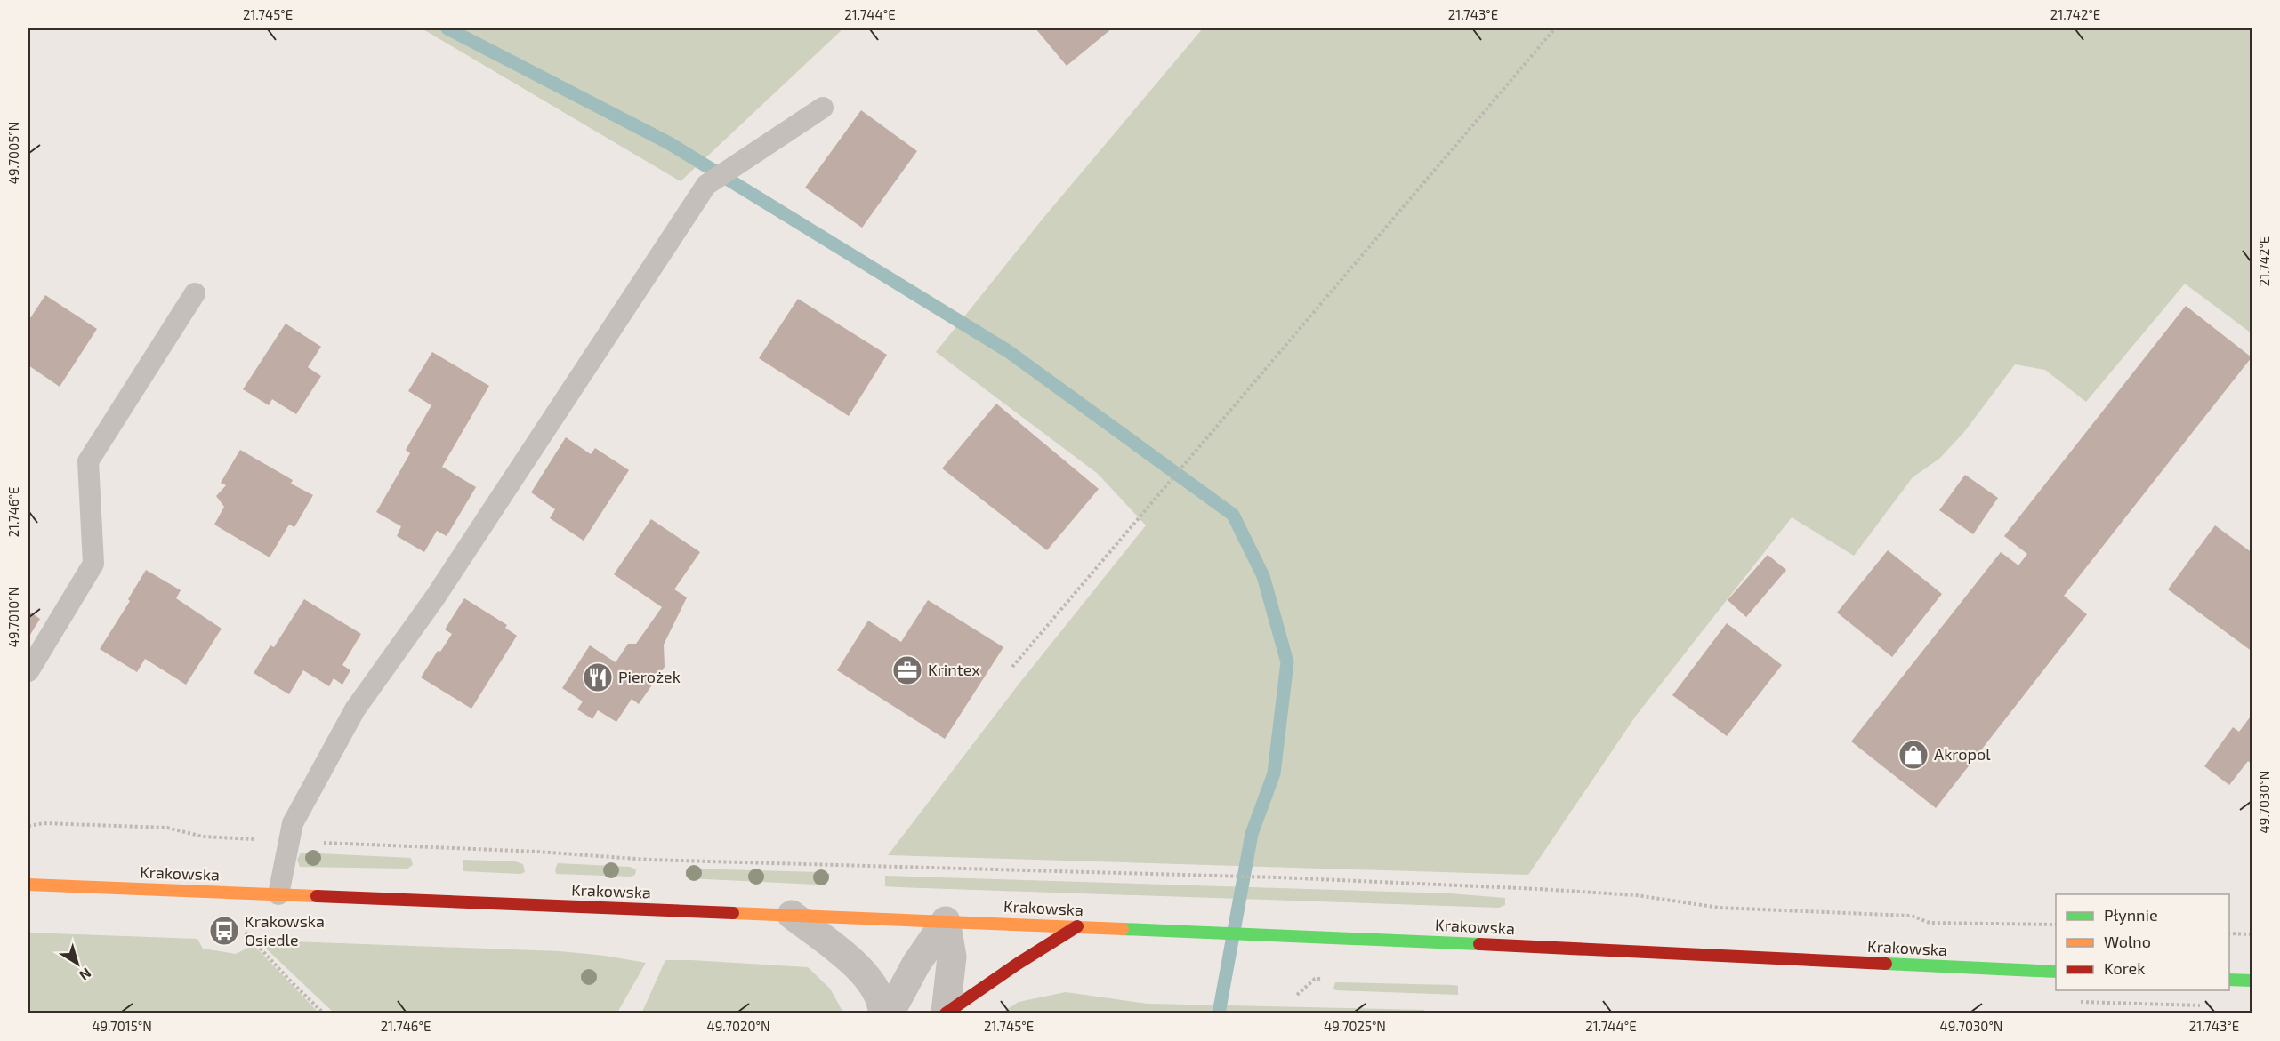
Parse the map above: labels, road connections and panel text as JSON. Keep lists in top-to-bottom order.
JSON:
{
  "streets": {
    "main road": ["Krakowska"]
  },
  "places": {
    "office": ["Krintex"],
    "restaurant": ["Pierożek"],
    "shop": ["Akropol"],
    "bus stop": ["Krakowska Osiedle"]
  },
  "legend": ["Płynnie", "Wolno", "Korek"],
  "north": "bottom right",
  "coordinates": [
    "21.745°E",
    "21.744°E",
    "21.743°E",
    "21.742°E",
    "49.7005°N",
    "21.746°E",
    "49.7010°N",
    "49.7030°N",
    "49.7015°N",
    "49.7020°N",
    "49.7025°N"
  ]
}
